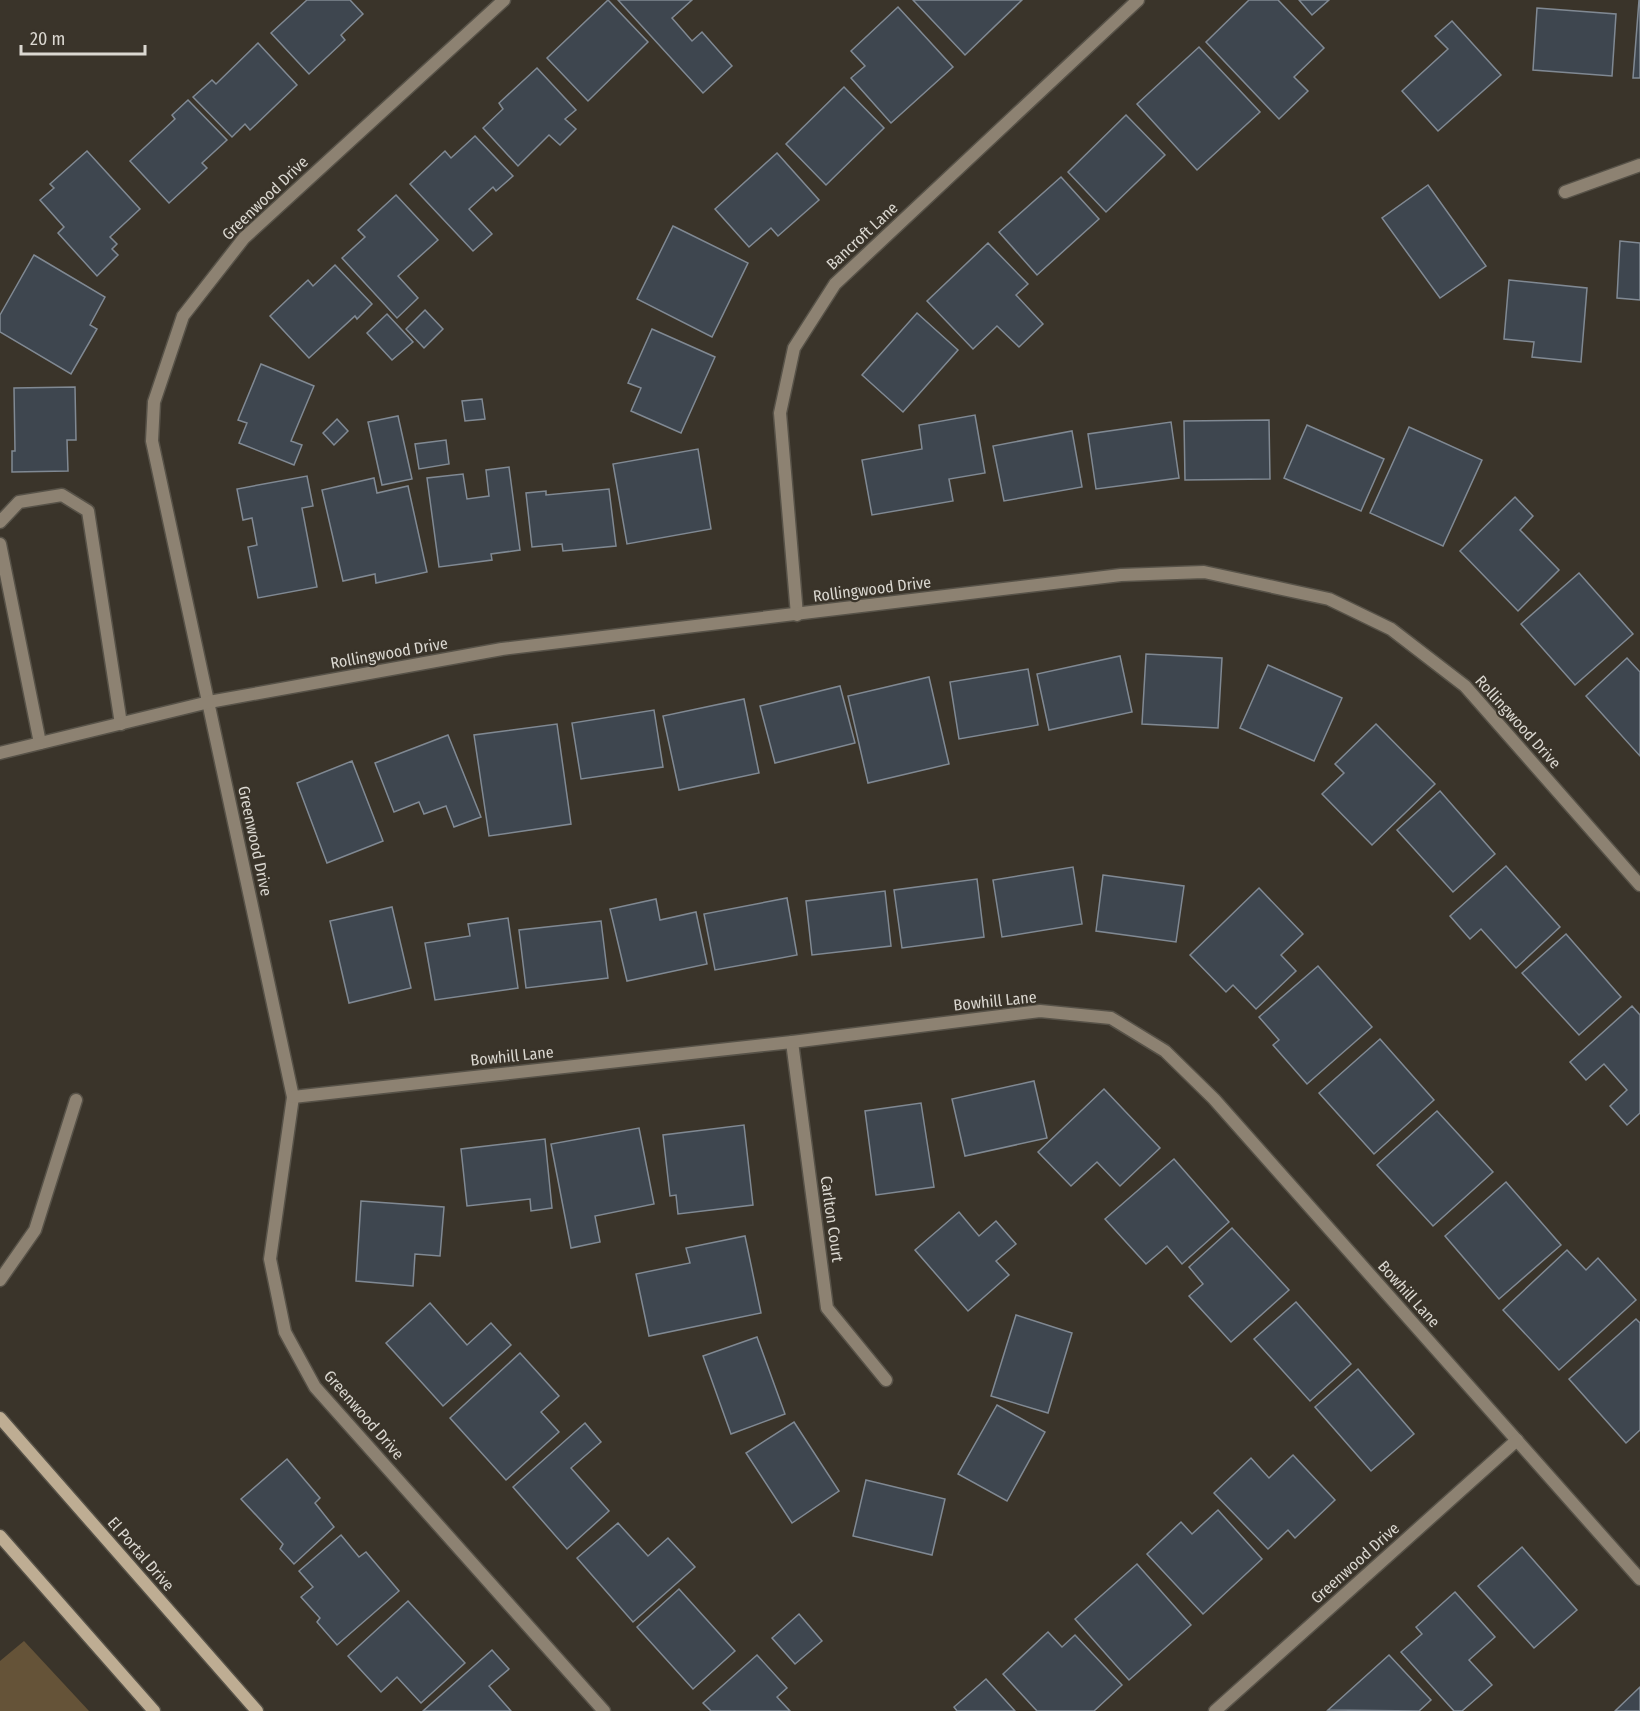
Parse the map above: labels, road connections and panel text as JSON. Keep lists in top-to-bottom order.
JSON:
{
  "streets": {
    "main road": ["El Portal Drive"],
    "street": [
      "Greenwood Drive",
      "Bancroft Lane",
      "Rollingwood Drive",
      "Bowhill Lane",
      "Carlton Court"
    ]
  },
  "crossings": [
    ["Greenwood Drive", "Rollingwood Drive"],
    ["Greenwood Drive", "Bowhill Lane"],
    ["Bancroft Lane", "Rollingwood Drive"],
    ["Bowhill Lane", "Carlton Court"]
  ],
  "scale_bar": "20 m"
}
